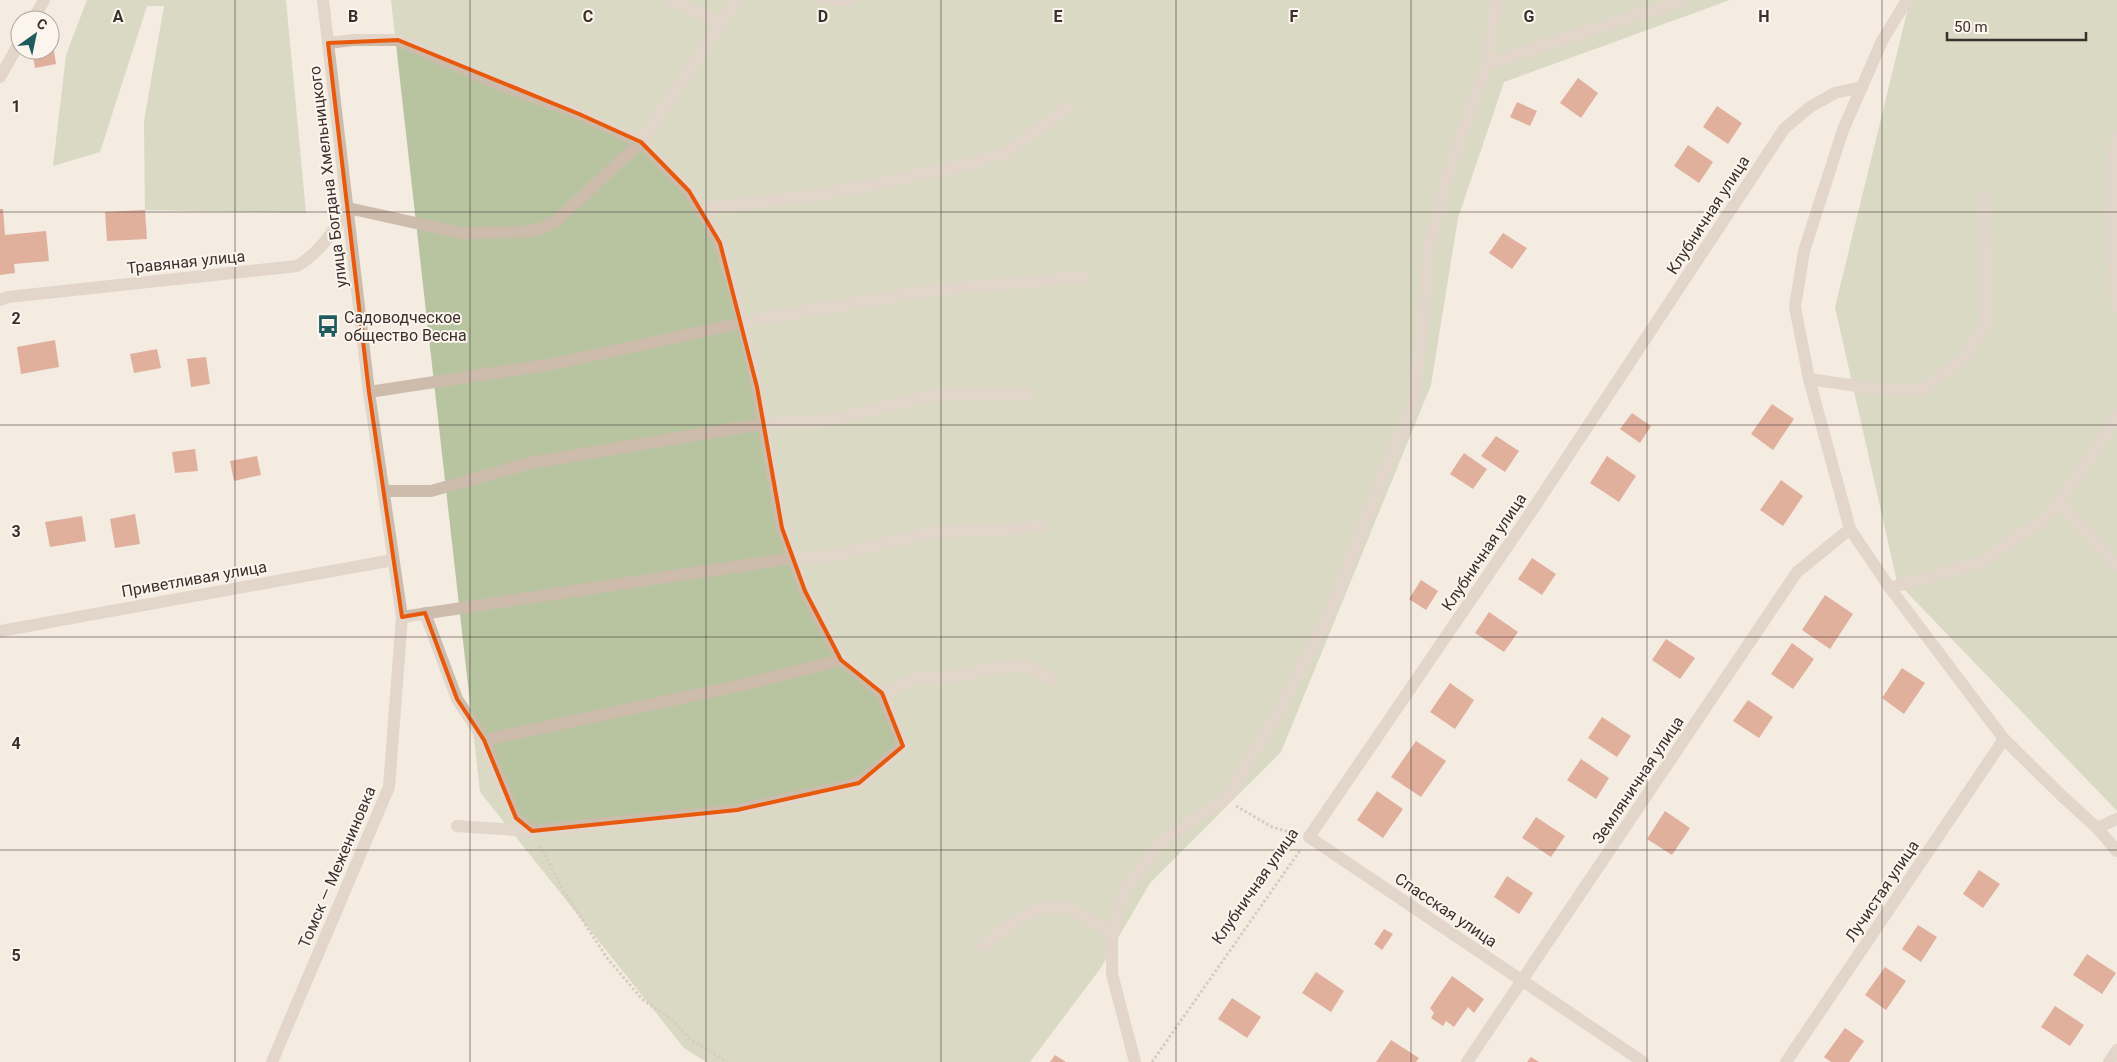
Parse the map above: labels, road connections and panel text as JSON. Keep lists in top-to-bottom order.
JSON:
{
  "streets": {
    "street": [
      "улица Богдана Хмельницкого",
      "Клубничная улица",
      "Травяная улица",
      "Приветливая улица",
      "Земляничная улица",
      "Томск — Межениновка",
      "Лучистая улица",
      "Спасская улица"
    ]
  },
  "crossings": [
    ["улица Богдана Хмельницкого", "Травяная улица"],
    ["улица Богдана Хмельницкого", "Приветливая улица"],
    ["улица Богдана Хмельницкого", "Томск — Межениновка"],
    ["Клубничная улица", "Спасская улица"],
    ["Земляничная улица", "Спасская улица"]
  ],
  "places": {
    "bus stop": ["Садоводческое общество Весна"]
  },
  "scale_bar": "50 m",
  "north": "top right",
  "grid": {
    "columns": [
      "A",
      "B",
      "C",
      "D",
      "E",
      "F",
      "G",
      "H"
    ],
    "rows": [
      "1",
      "2",
      "3",
      "4",
      "5"
    ]
  }
}
